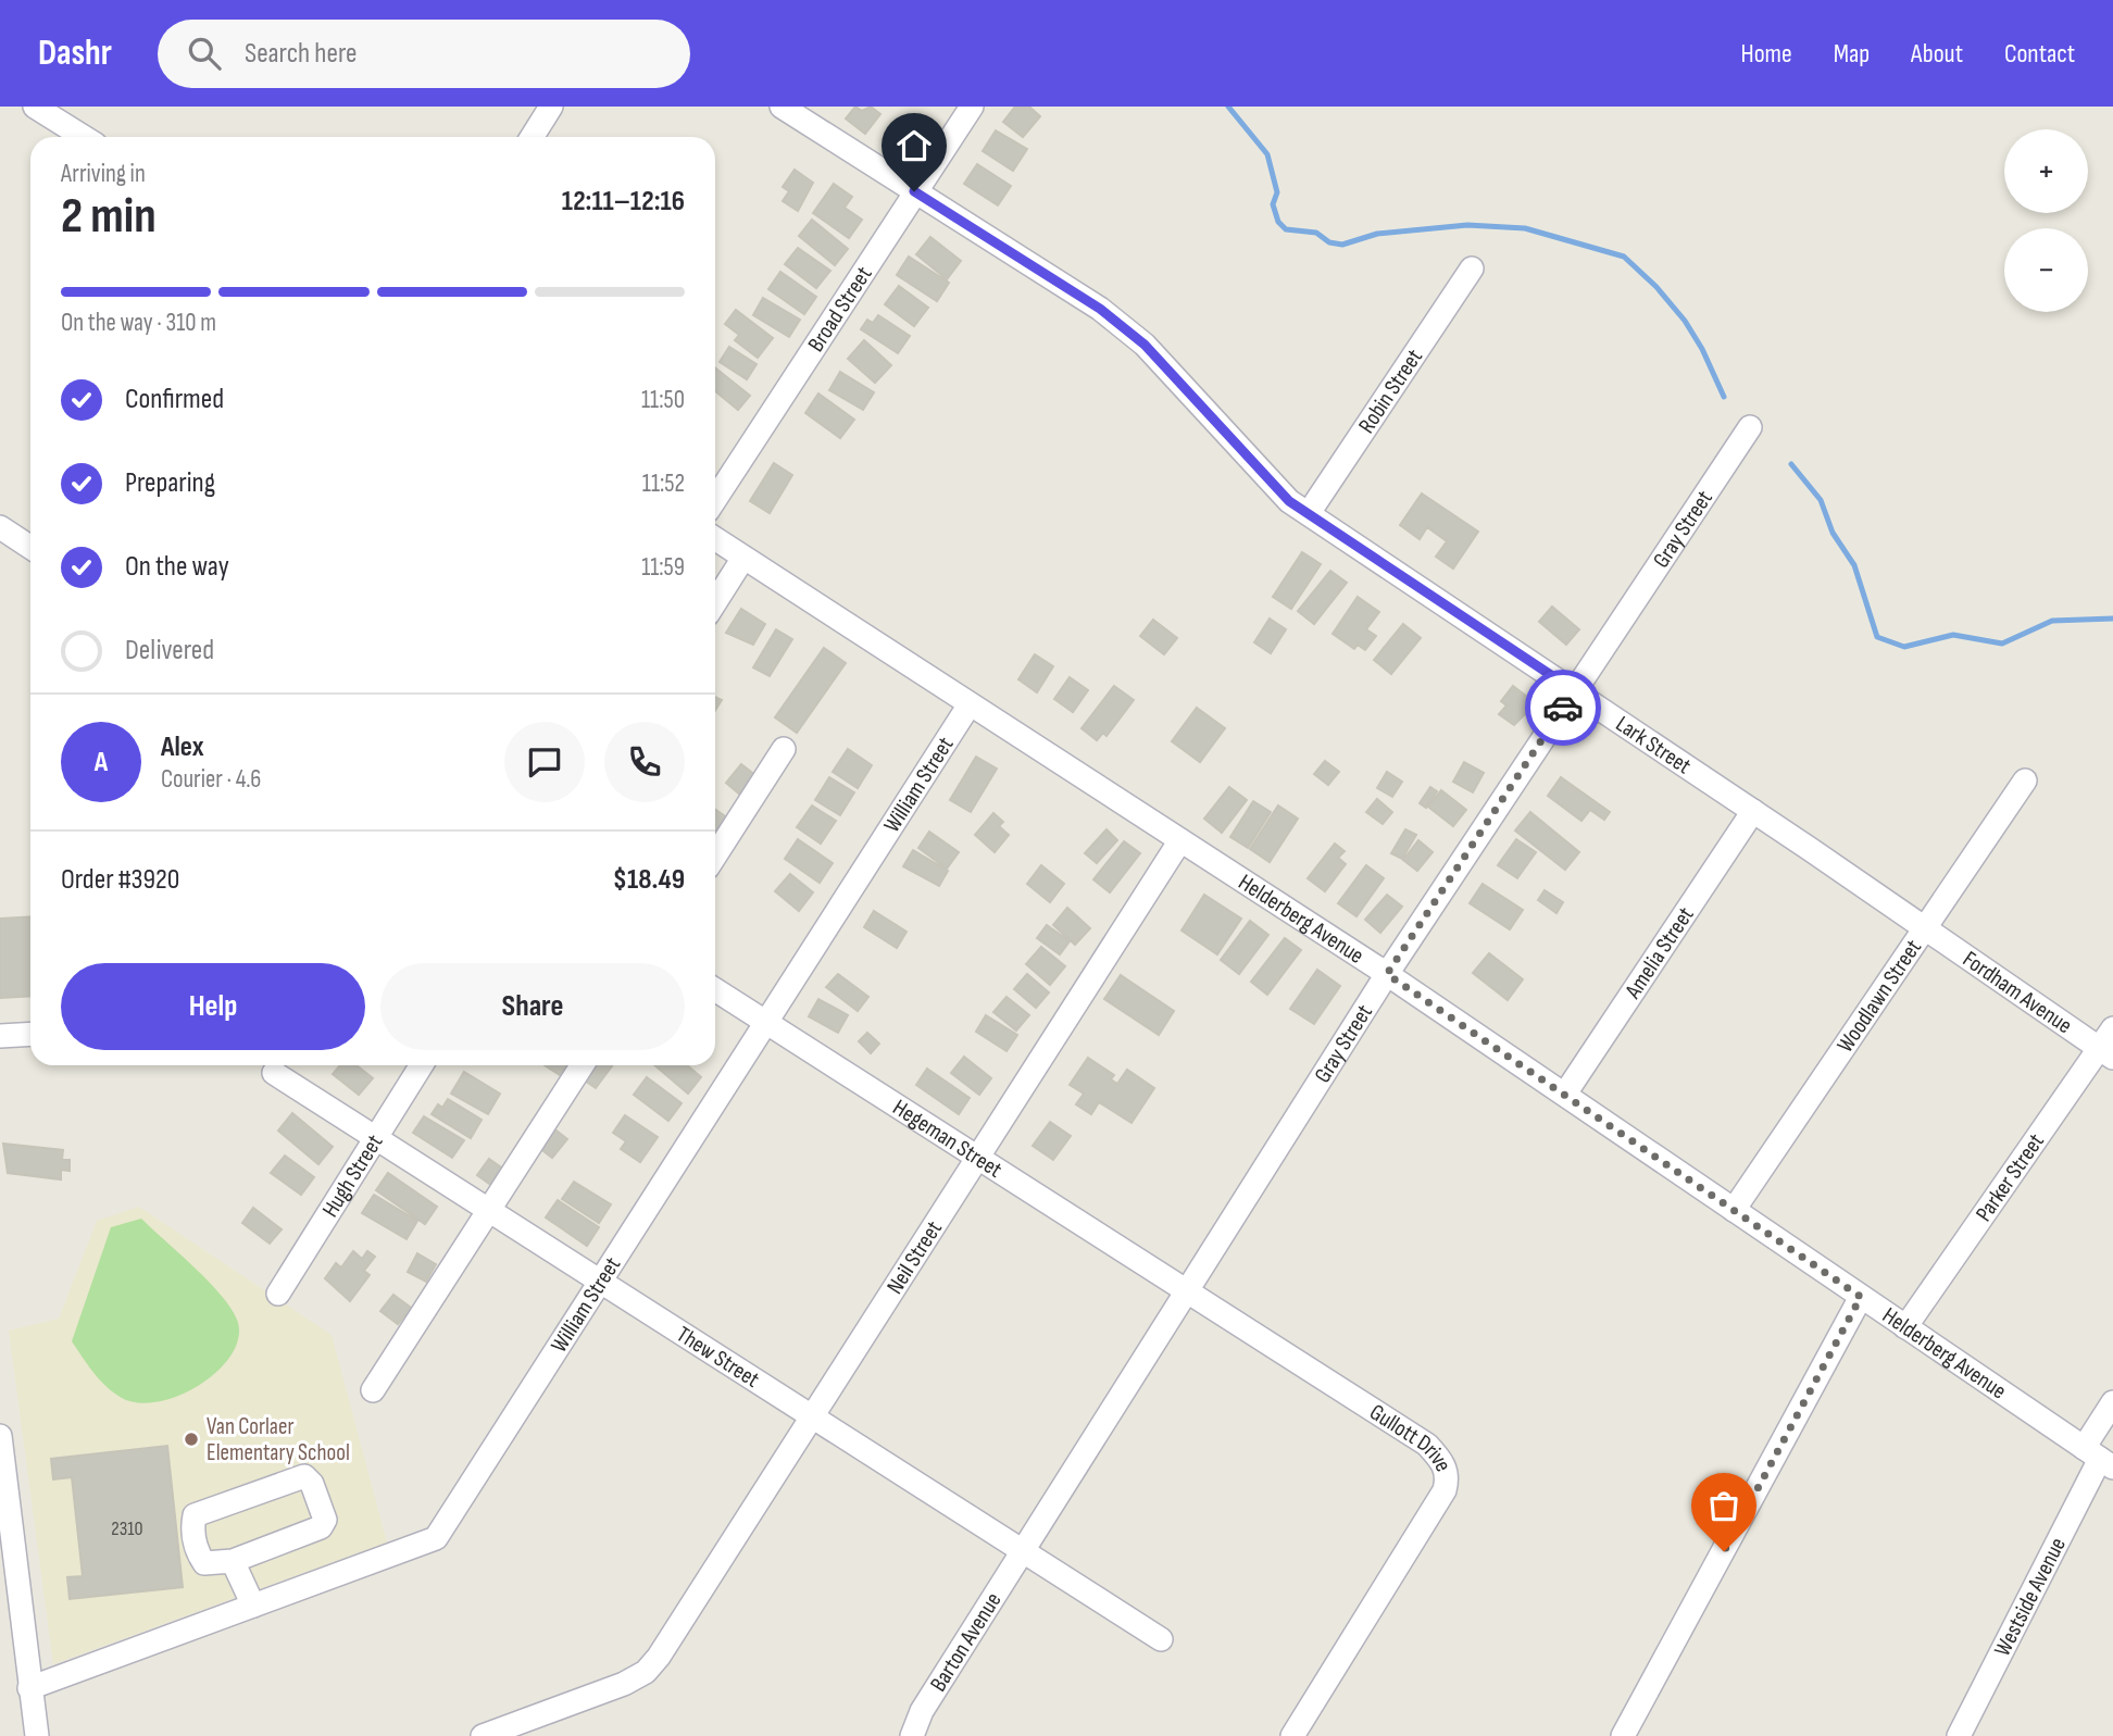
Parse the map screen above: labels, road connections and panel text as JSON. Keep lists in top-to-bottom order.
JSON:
{
  "streets": {
    "street": [
      "Broad Street",
      "Robin Street",
      "Gray Street",
      "Lark Street",
      "William Street",
      "Helderberg Avenue",
      "Amelia Street",
      "Fordham Avenue",
      "Woodlawn Street",
      "Hegeman Street",
      "Hugh Street",
      "Parker Street",
      "Neil Street",
      "Thew Street",
      "Gullott Drive",
      "Westside Avenue",
      "Barton Avenue"
    ]
  },
  "crossings": [
    ["Broad Street", "Lark Street"],
    ["Robin Street", "Lark Street"],
    ["Gray Street", "Lark Street"],
    ["Gray Street", "Helderberg Avenue"],
    ["Gray Street", "Hegeman Street"],
    ["Gray Street", "Thew Street"],
    ["Gray Street", "Gullott Drive"],
    ["Gray Street", "Barton Avenue"],
    ["Lark Street", "Amelia Street"],
    ["Lark Street", "Fordham Avenue"],
    ["William Street", "Helderberg Avenue"],
    ["William Street", "Hegeman Street"],
    ["William Street", "Thew Street"],
    ["Helderberg Avenue", "Amelia Street"],
    ["Helderberg Avenue", "Woodlawn Street"],
    ["Helderberg Avenue", "Parker Street"],
    ["Helderberg Avenue", "Neil Street"],
    ["Helderberg Avenue", "Westside Avenue"],
    ["Fordham Avenue", "Woodlawn Street"],
    ["Fordham Avenue", "Parker Street"],
    ["Hegeman Street", "Neil Street"],
    ["Hegeman Street", "Gullott Drive"],
    ["Hugh Street", "Thew Street"],
    ["Neil Street", "Thew Street"],
    ["Thew Street", "Barton Avenue"]
  ],
  "places": ["Van Corlaer Elementary School"],
  "house_numbers": ["2310"],
  "page": {
    "header": "Dashr",
    "search": "Search here",
    "nav": [
      "Home",
      "Map",
      "About",
      "Contact"
    ],
    "map_buttons": ["+", "−"],
    "heading": ["2 min", "Arriving in", "12:11–12:16"],
    "panel": [
      "Alex",
      "Courier · 4.6",
      "Order #3920",
      "$18.49"
    ],
    "bar": "On the way · 310 m",
    "list": [
      ["Confirmed", "11:50"],
      ["Preparing", "11:52"],
      ["On the way", "11:59"],
      "Delivered"
    ],
    "round": "A",
    "buttons": ["Help", "Share"]
  }
}
